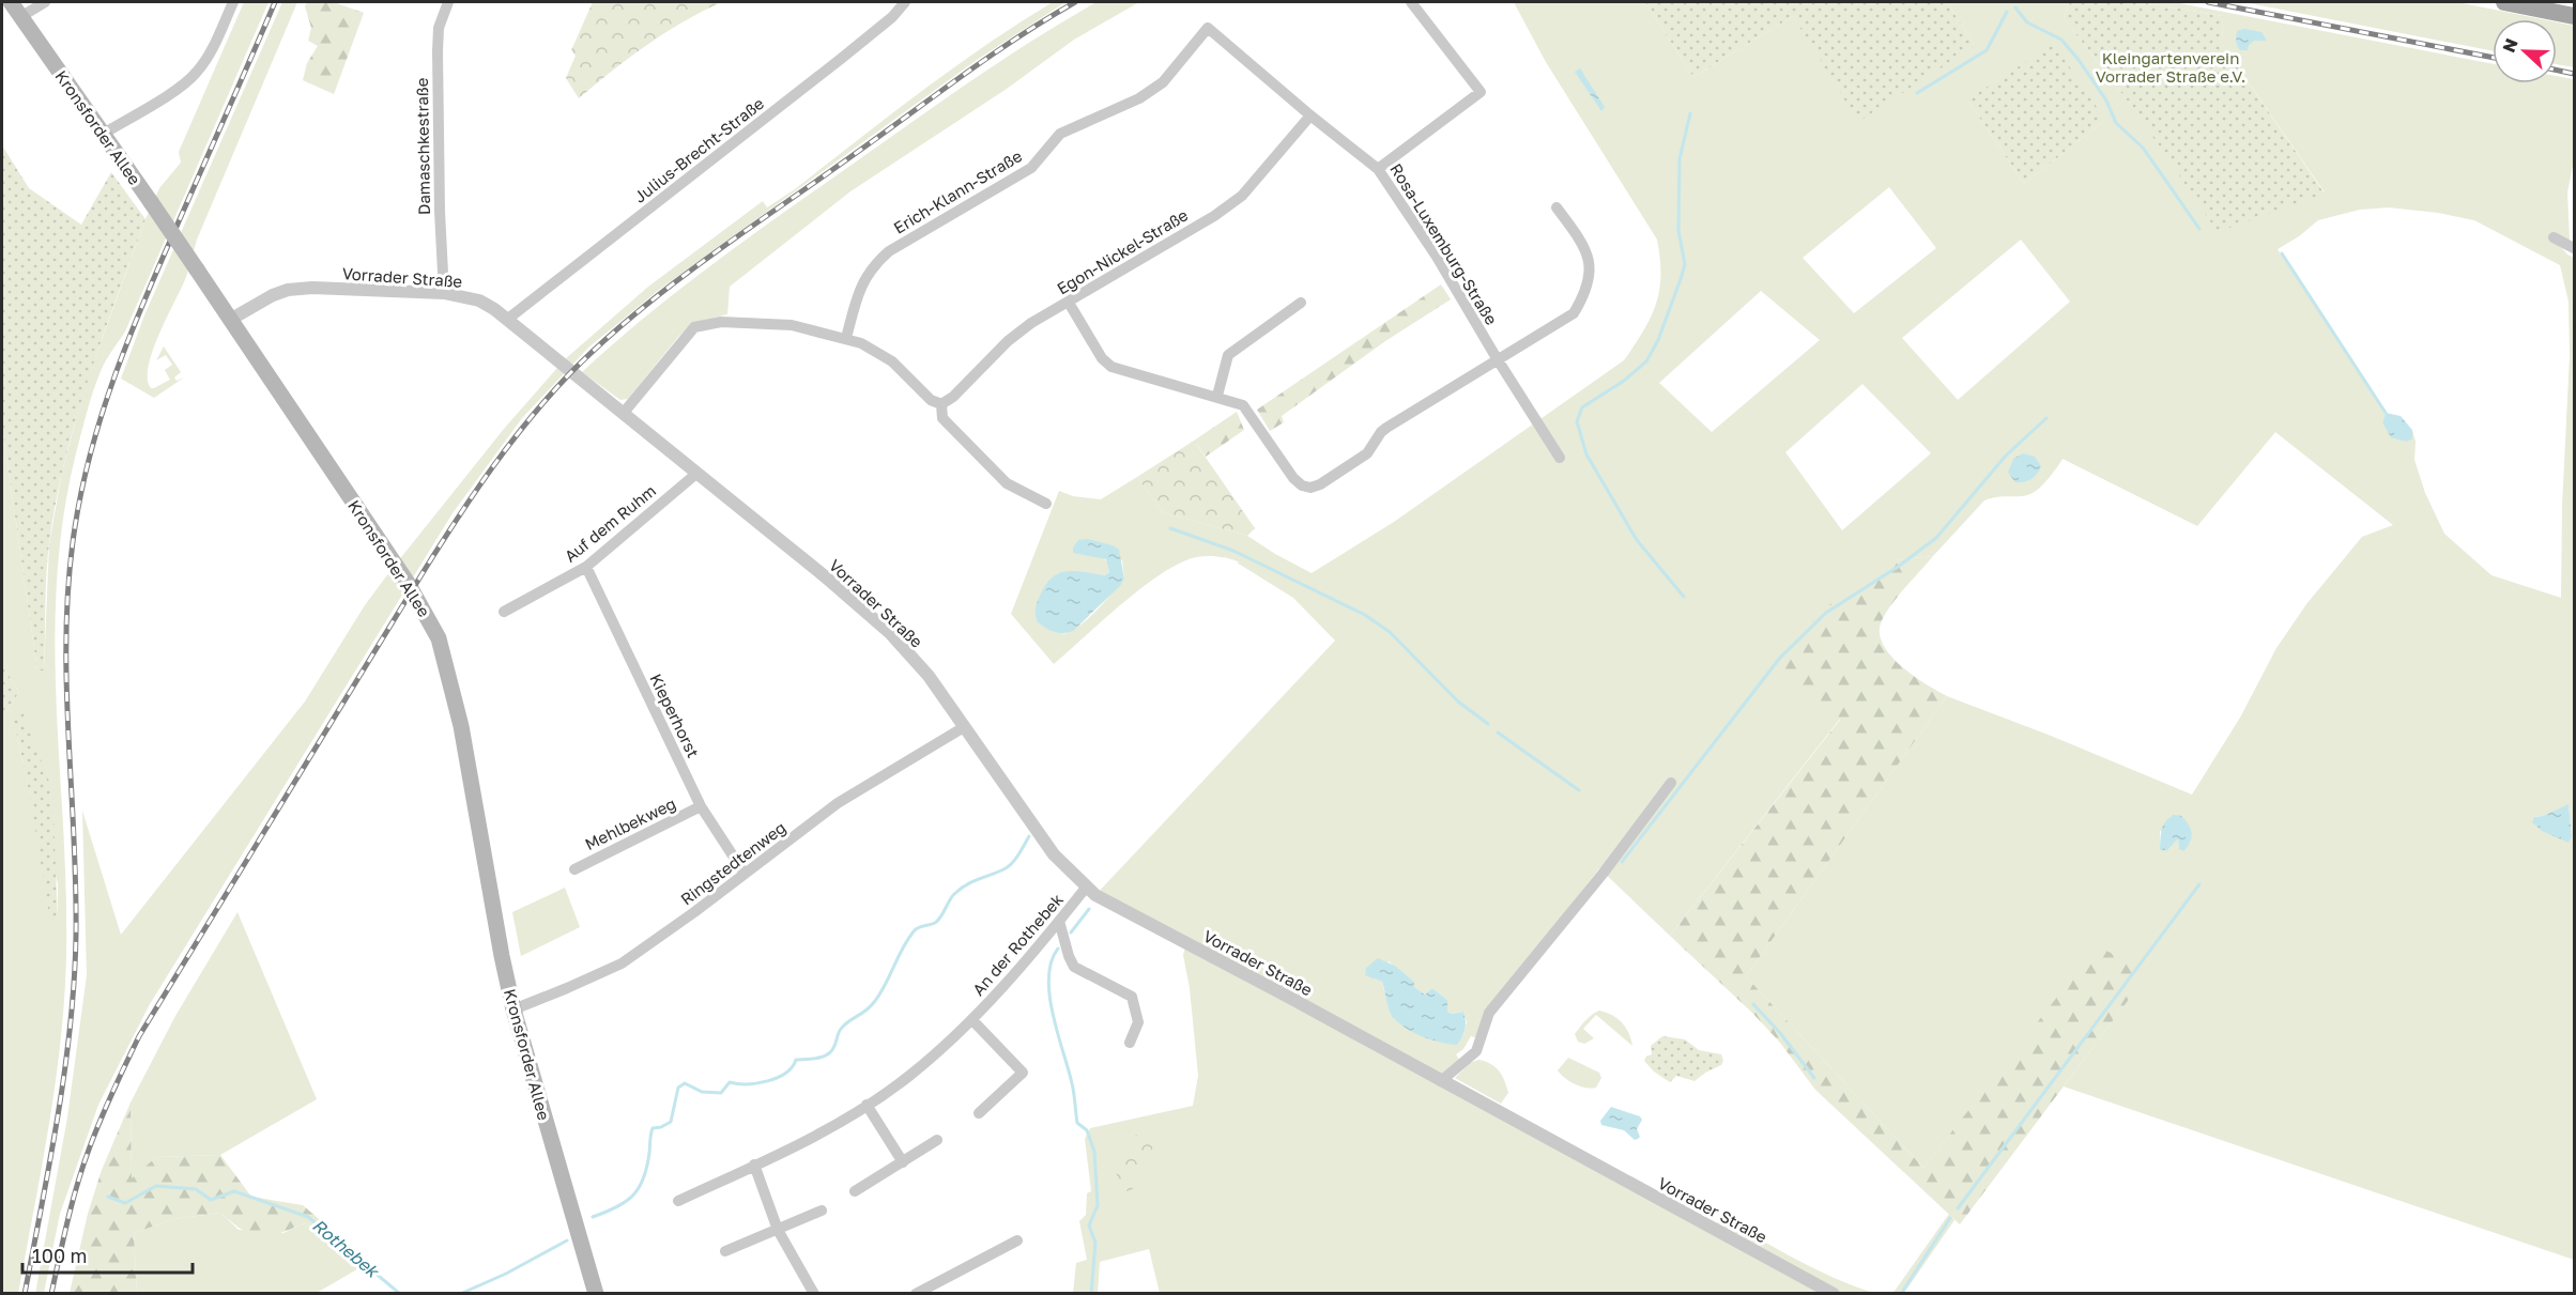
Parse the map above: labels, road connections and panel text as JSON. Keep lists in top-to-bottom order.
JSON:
{
  "streets": {
    "main road": ["Kronsforder Allee"],
    "street": [
      "Damaschkestraße",
      "Julius-Brecht-Straße",
      "Erich-Klann-Straße",
      "Rosa-Luxemburg-Straße",
      "Egon-Nickel-Straße",
      "Vorrader Straße",
      "Auf dem Ruhm",
      "Kieperhorst",
      "Mehlbekweg",
      "Ringstedtenweg",
      "An der Rothebek"
    ]
  },
  "crossings": [
    ["Kronsforder Allee", "Vorrader Straße"],
    ["Kronsforder Allee", "Ringstedtenweg"],
    ["Damaschkestraße", "Vorrader Straße"],
    ["Julius-Brecht-Straße", "Vorrader Straße"],
    ["Erich-Klann-Straße", "Rosa-Luxemburg-Straße"],
    ["Rosa-Luxemburg-Straße", "Egon-Nickel-Straße"],
    ["Vorrader Straße", "Auf dem Ruhm"],
    ["Vorrader Straße", "Ringstedtenweg"],
    ["Vorrader Straße", "An der Rothebek"],
    ["Auf dem Ruhm", "Kieperhorst"],
    ["Kieperhorst", "Mehlbekweg"],
    ["Kieperhorst", "Ringstedtenweg"]
  ],
  "water": ["Rothebek"],
  "parks": ["Kleingartenverein Vorrader Straße e.V."],
  "scale_bar": "100 m",
  "north": "left"
}
